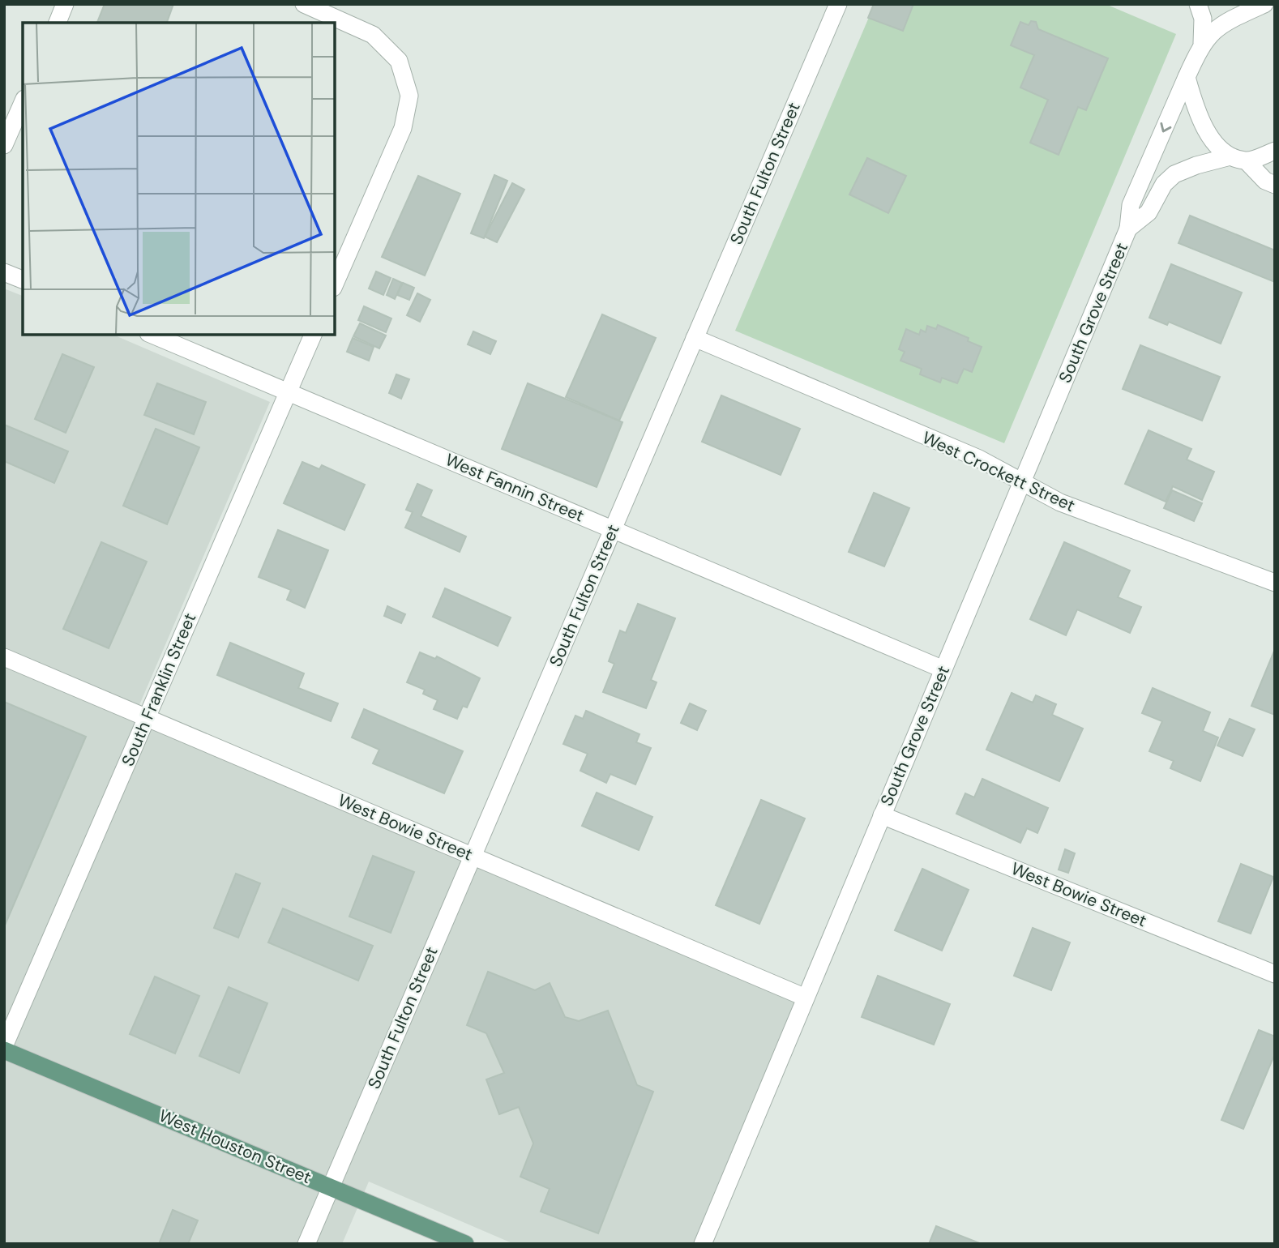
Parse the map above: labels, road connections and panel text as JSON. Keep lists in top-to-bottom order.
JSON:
{
  "streets": {
    "main road": ["West Houston Street"],
    "street": [
      "South Fulton Street",
      "South Grove Street",
      "West Crockett Street",
      "West Fannin Street",
      "South Franklin Street",
      "West Bowie Street"
    ]
  },
  "crossings": [
    ["South Fulton Street", "West Crockett Street"],
    ["South Fulton Street", "West Fannin Street"],
    ["South Fulton Street", "West Bowie Street"],
    ["South Fulton Street", "West Houston Street"],
    ["South Grove Street", "West Crockett Street"],
    ["South Grove Street", "West Fannin Street"],
    ["South Grove Street", "West Bowie Street"],
    ["West Fannin Street", "South Franklin Street"],
    ["South Franklin Street", "West Bowie Street"],
    ["South Franklin Street", "West Houston Street"]
  ]
}
